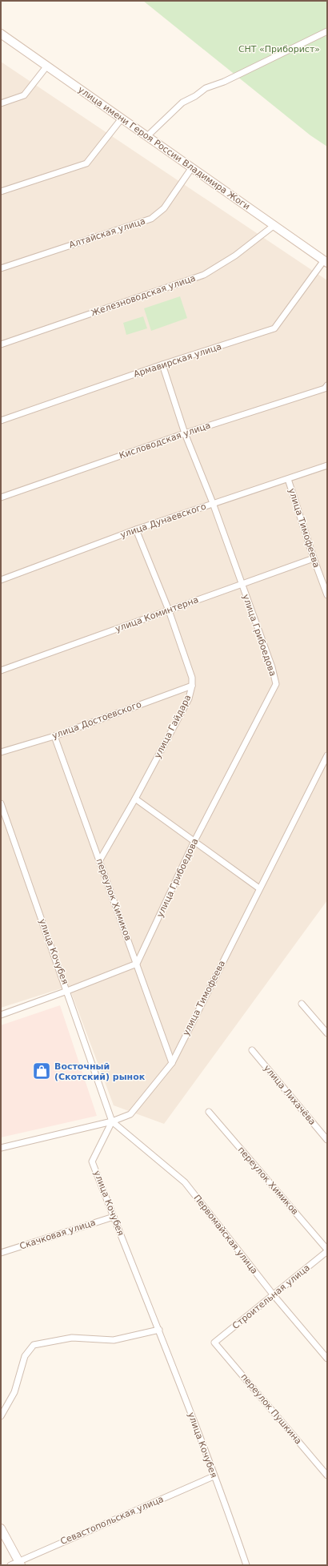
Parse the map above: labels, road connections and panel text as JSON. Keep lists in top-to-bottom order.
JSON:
{
  "streets": {
    "main road": ["улица имени Героя России Владимира Жоги"],
    "street": [
      "Алтайская улица",
      "Железноводская улица",
      "Армавирская улица",
      "Кисловодская улица",
      "улица Дунаевского",
      "улица Тимофеева",
      "улица Коминтерна",
      "улица Грибоедова",
      "улица Достоевского",
      "улица Гайдара",
      "переулок Химиков",
      "улица Кочубея",
      "улица Лихачёва",
      "Скачковая улица",
      "Первомайская улица",
      "Строительная улица",
      "переулок Пушкина",
      "Севастопольская улица"
    ]
  },
  "crossings": [
    ["улица имени Героя России Владимира Жоги", "Алтайская улица"],
    ["улица имени Героя России Владимира Жоги", "Железноводская улица"],
    ["улица имени Героя России Владимира Жоги", "Армавирская улица"],
    ["Армавирская улица", "улица Грибоедова"],
    ["Кисловодская улица", "улица Грибоедова"],
    ["улица Дунаевского", "улица Тимофеева"],
    ["улица Дунаевского", "улица Грибоедова"],
    ["улица Дунаевского", "улица Гайдара"],
    ["улица Тимофеева", "улица Коминтерна"],
    ["улица Тимофеева", "переулок Химиков"],
    ["улица Тимофеева", "улица Кочубея"],
    ["улица Тимофеева", "Первомайская улица"],
    ["улица Коминтерна", "улица Грибоедова"],
    ["улица Коминтерна", "улица Гайдара"],
    ["улица Грибоедова", "переулок Химиков"],
    ["улица Достоевского", "улица Гайдара"],
    ["улица Достоевского", "переулок Химиков"],
    ["улица Гайдара", "переулок Химиков"],
    ["переулок Химиков", "Строительная улица"],
    ["улица Кочубея", "Скачковая улица"],
    ["улица Кочубея", "Первомайская улица"],
    ["улица Кочубея", "Севастопольская улица"],
    ["Первомайская улица", "Строительная улица"],
    ["Строительная улица", "переулок Пушкина"]
  ],
  "parks": ["СНТ «Приборист»"],
  "places": {
    "shop": ["Восточный (Скотский) рынок"]
  }
}
